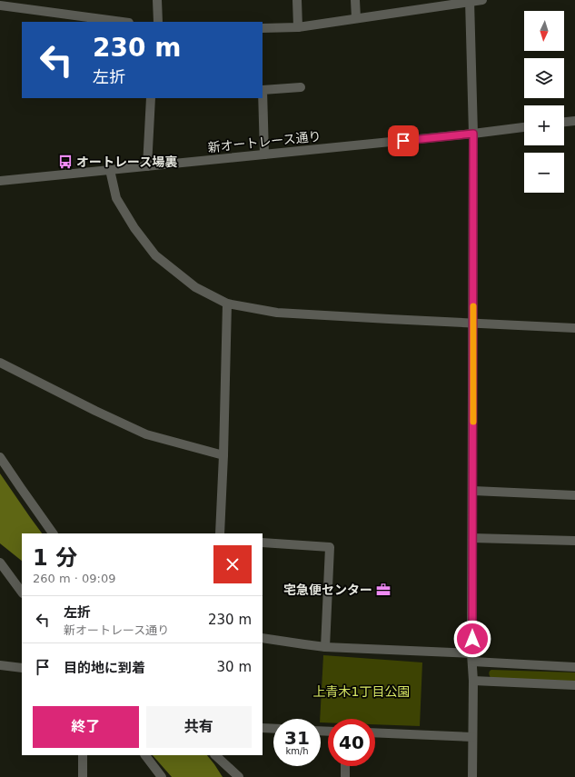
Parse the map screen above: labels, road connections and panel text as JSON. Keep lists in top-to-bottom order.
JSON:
{
  "streets": {
    "street": ["新オートレース通り"]
  },
  "parks": ["上青木1丁目公園"],
  "places": {
    "bus stop": ["オートレース場裏"],
    "office": ["宅急便センター"]
  },
  "north": "bottom",
  "page": {
    "map_buttons": ["+", "−"],
    "turn": ["230 m", "左折"],
    "heading": ["1 分", "260 m · 09:09"],
    "list": [
      {
        "name": "左折",
        "note": "新オートレース通り",
        "value": "230 m"
      },
      {
        "name": "目的地に到着",
        "value": "30 m"
      }
    ],
    "buttons": ["終了", "共有"],
    "speed": "31 km/h",
    "limit": "40"
  }
}
